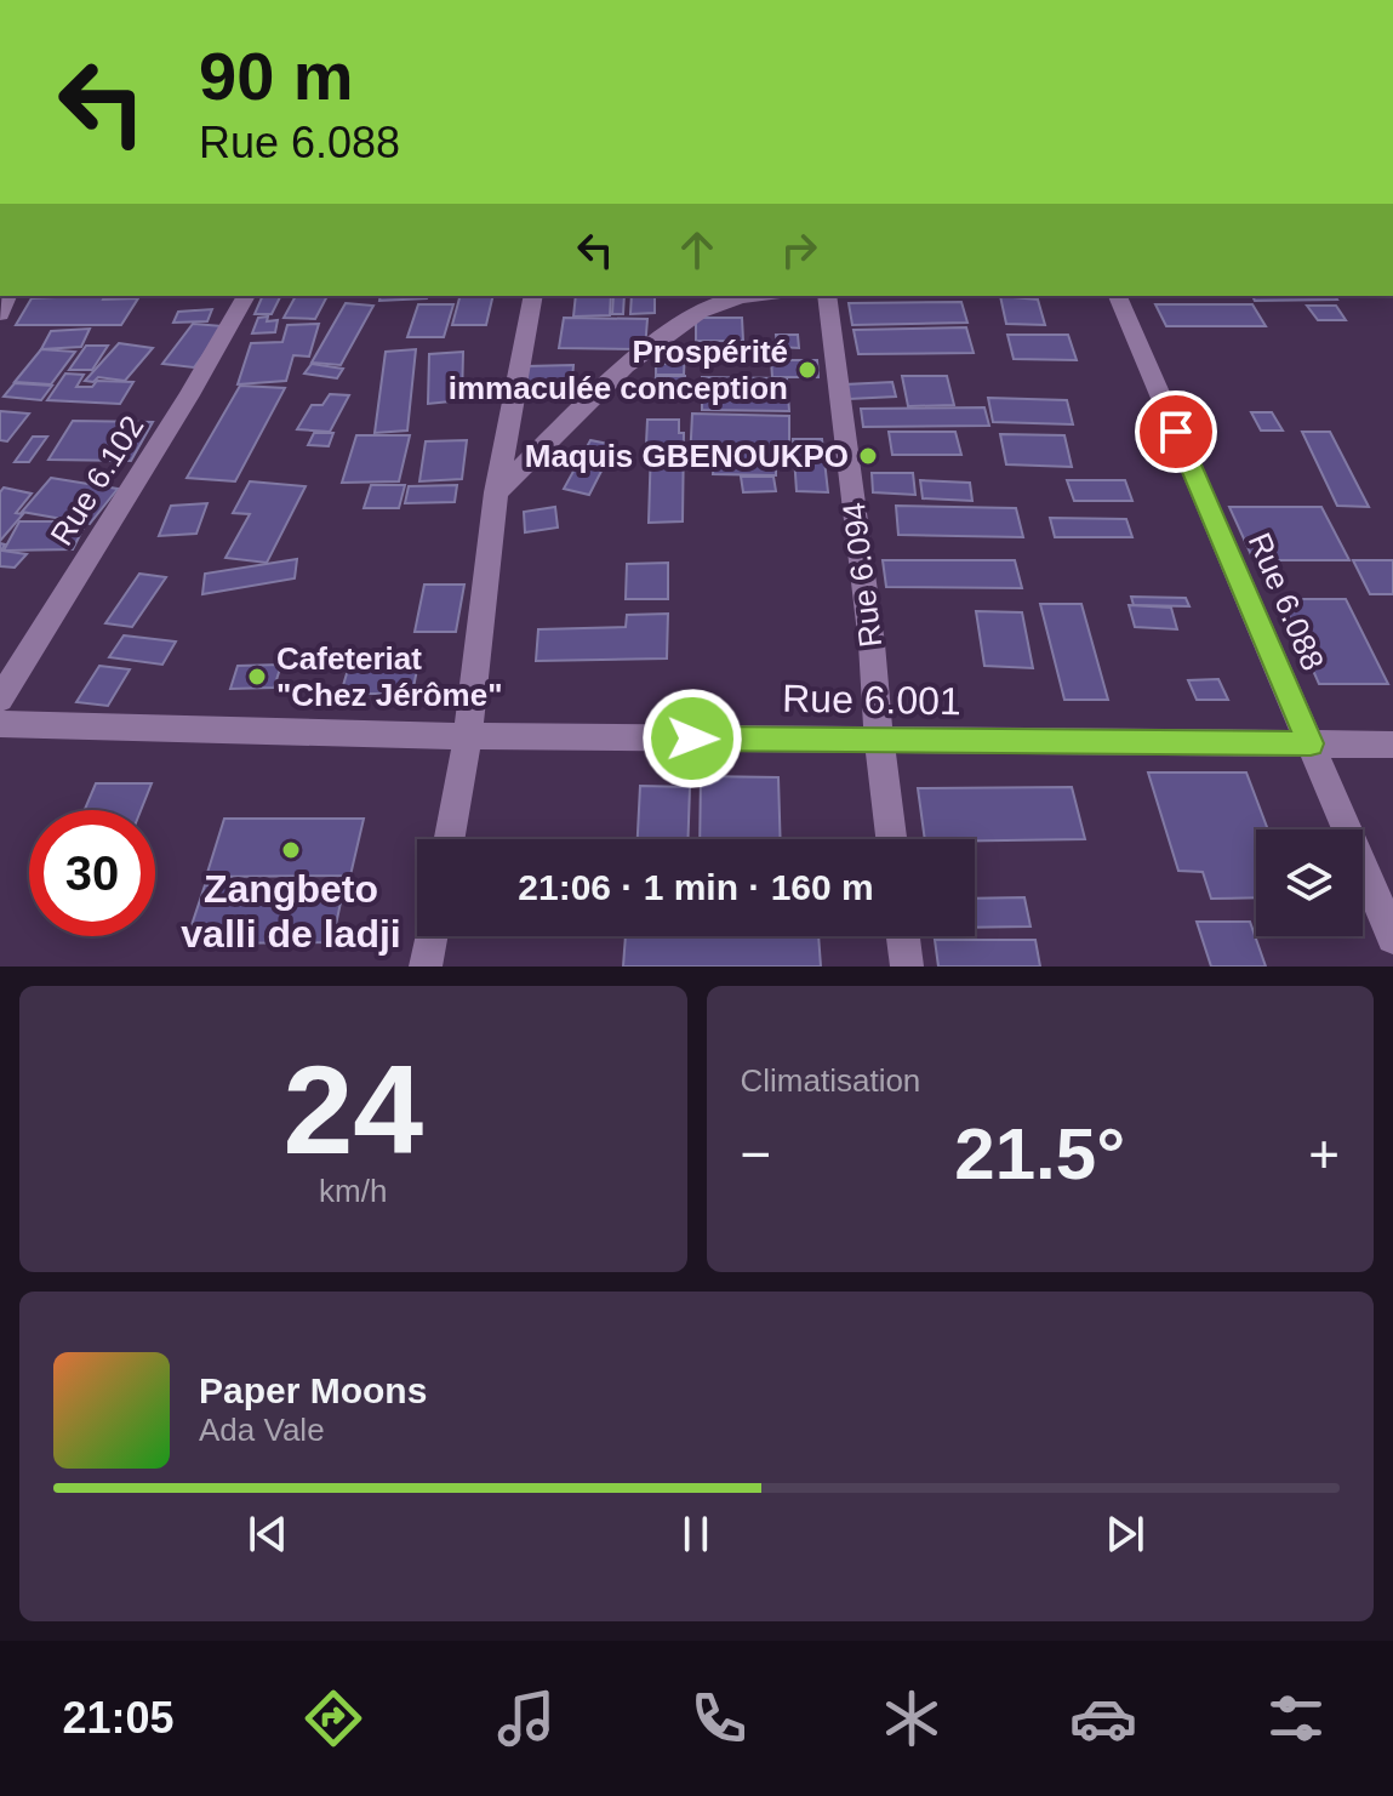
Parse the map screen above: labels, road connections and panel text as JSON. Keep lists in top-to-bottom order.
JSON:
{
  "streets": {
    "street": [
      "Rue 6.102",
      "Rue 6.094",
      "Rue 6.088",
      "Rue 6.001"
    ]
  },
  "crossings": [
    ["Rue 6.094", "Rue 6.001"],
    ["Rue 6.088", "Rue 6.001"]
  ],
  "places": [
    "Prospérité immaculée conception",
    "Maquis GBENOUKPO",
    "Cafeteriat \"Chez Jérôme\"",
    "Zangbeto valli de ladji"
  ],
  "page": {
    "turn": ["90 m", "Rue 6.088"],
    "limit": "30",
    "trip": "21:06 · 1 min · 160 m",
    "tile": [
      ["24", "km/h"],
      "Climatisation"
    ],
    "heat": ["−", "21.5°", "+"],
    "song": ["Paper Moons", "Ada Vale"],
    "tabs": "21:05"
  }
}
